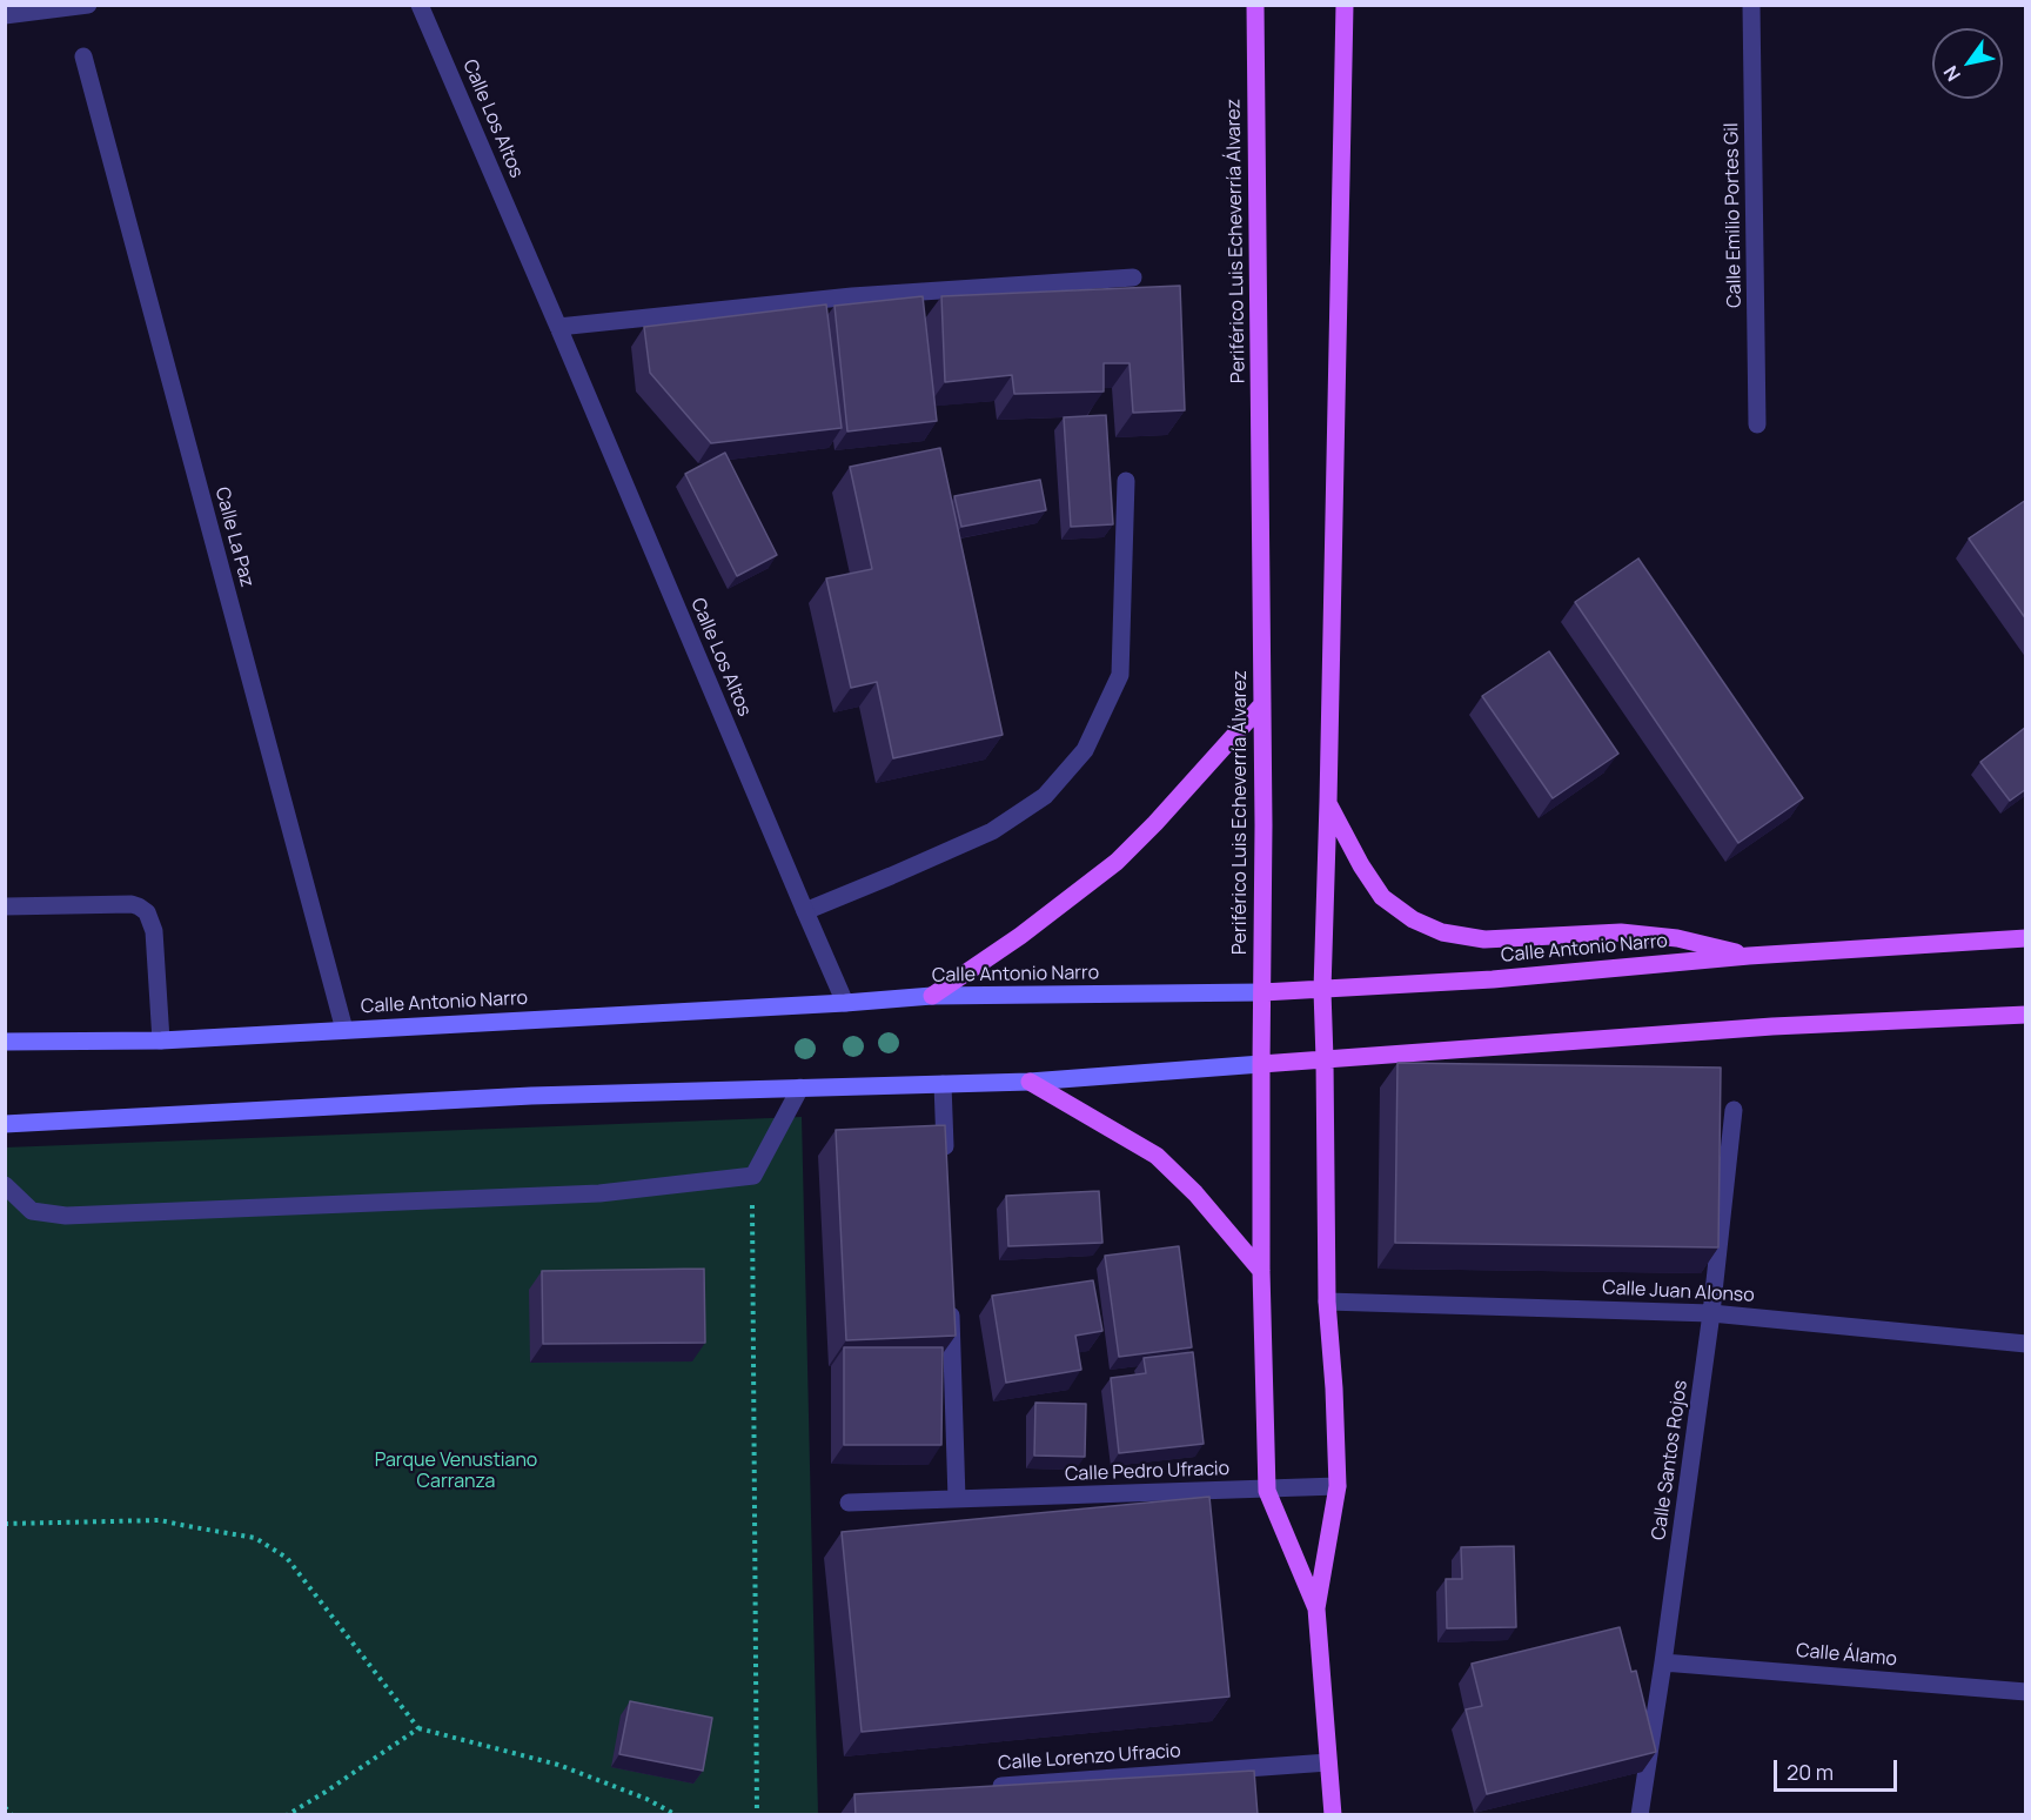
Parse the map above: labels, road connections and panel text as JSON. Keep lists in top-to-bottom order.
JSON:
{
  "streets": {
    "main road": ["Periférico Luis Echeverría Álvarez", "Calle Antonio Narro"],
    "street": [
      "Calle Los Altos",
      "Calle Emilio Portes Gil",
      "Calle La Paz",
      "Calle Juan Alonso",
      "Calle Santos Rojos",
      "Calle Pedro Ufracio",
      "Calle Álamo",
      "Calle Lorenzo Ufracio"
    ]
  },
  "crossings": [
    ["Calle Los Altos", "Calle Antonio Narro"],
    ["Periférico Luis Echeverría Álvarez", "Calle Antonio Narro"],
    ["Periférico Luis Echeverría Álvarez", "Calle Juan Alonso"],
    ["Periférico Luis Echeverría Álvarez", "Calle Pedro Ufracio"],
    ["Periférico Luis Echeverría Álvarez", "Calle Lorenzo Ufracio"],
    ["Calle La Paz", "Calle Antonio Narro"],
    ["Calle Juan Alonso", "Calle Santos Rojos"],
    ["Calle Santos Rojos", "Calle Álamo"]
  ],
  "parks": ["Parque Venustiano Carranza"],
  "scale_bar": "20 m",
  "north": "bottom left"
}
